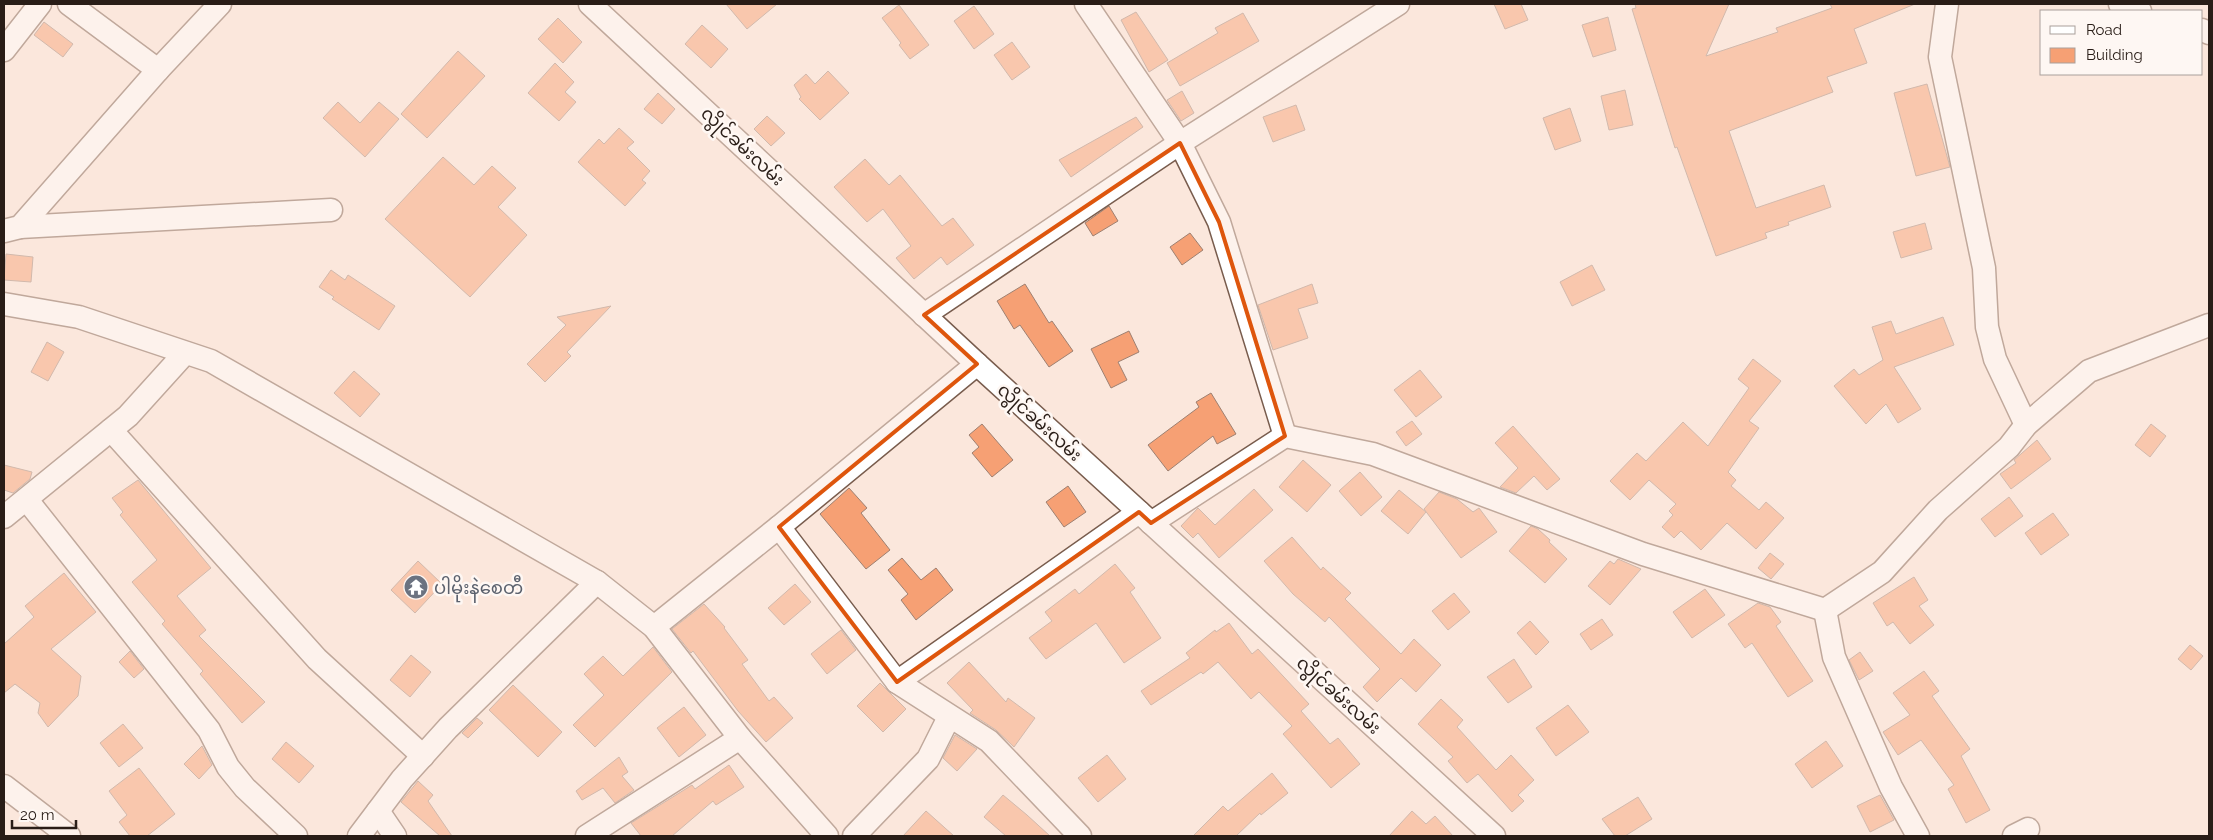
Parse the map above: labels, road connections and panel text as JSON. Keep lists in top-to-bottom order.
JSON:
{
  "streets": {
    "street": ["လွိုင်ခမ်းလမ်း"]
  },
  "places": {
    "temple": ["ပါမိုးနဲစေတီ"]
  },
  "legend": ["Road", "Building"],
  "scale_bar": "20 m"
}
